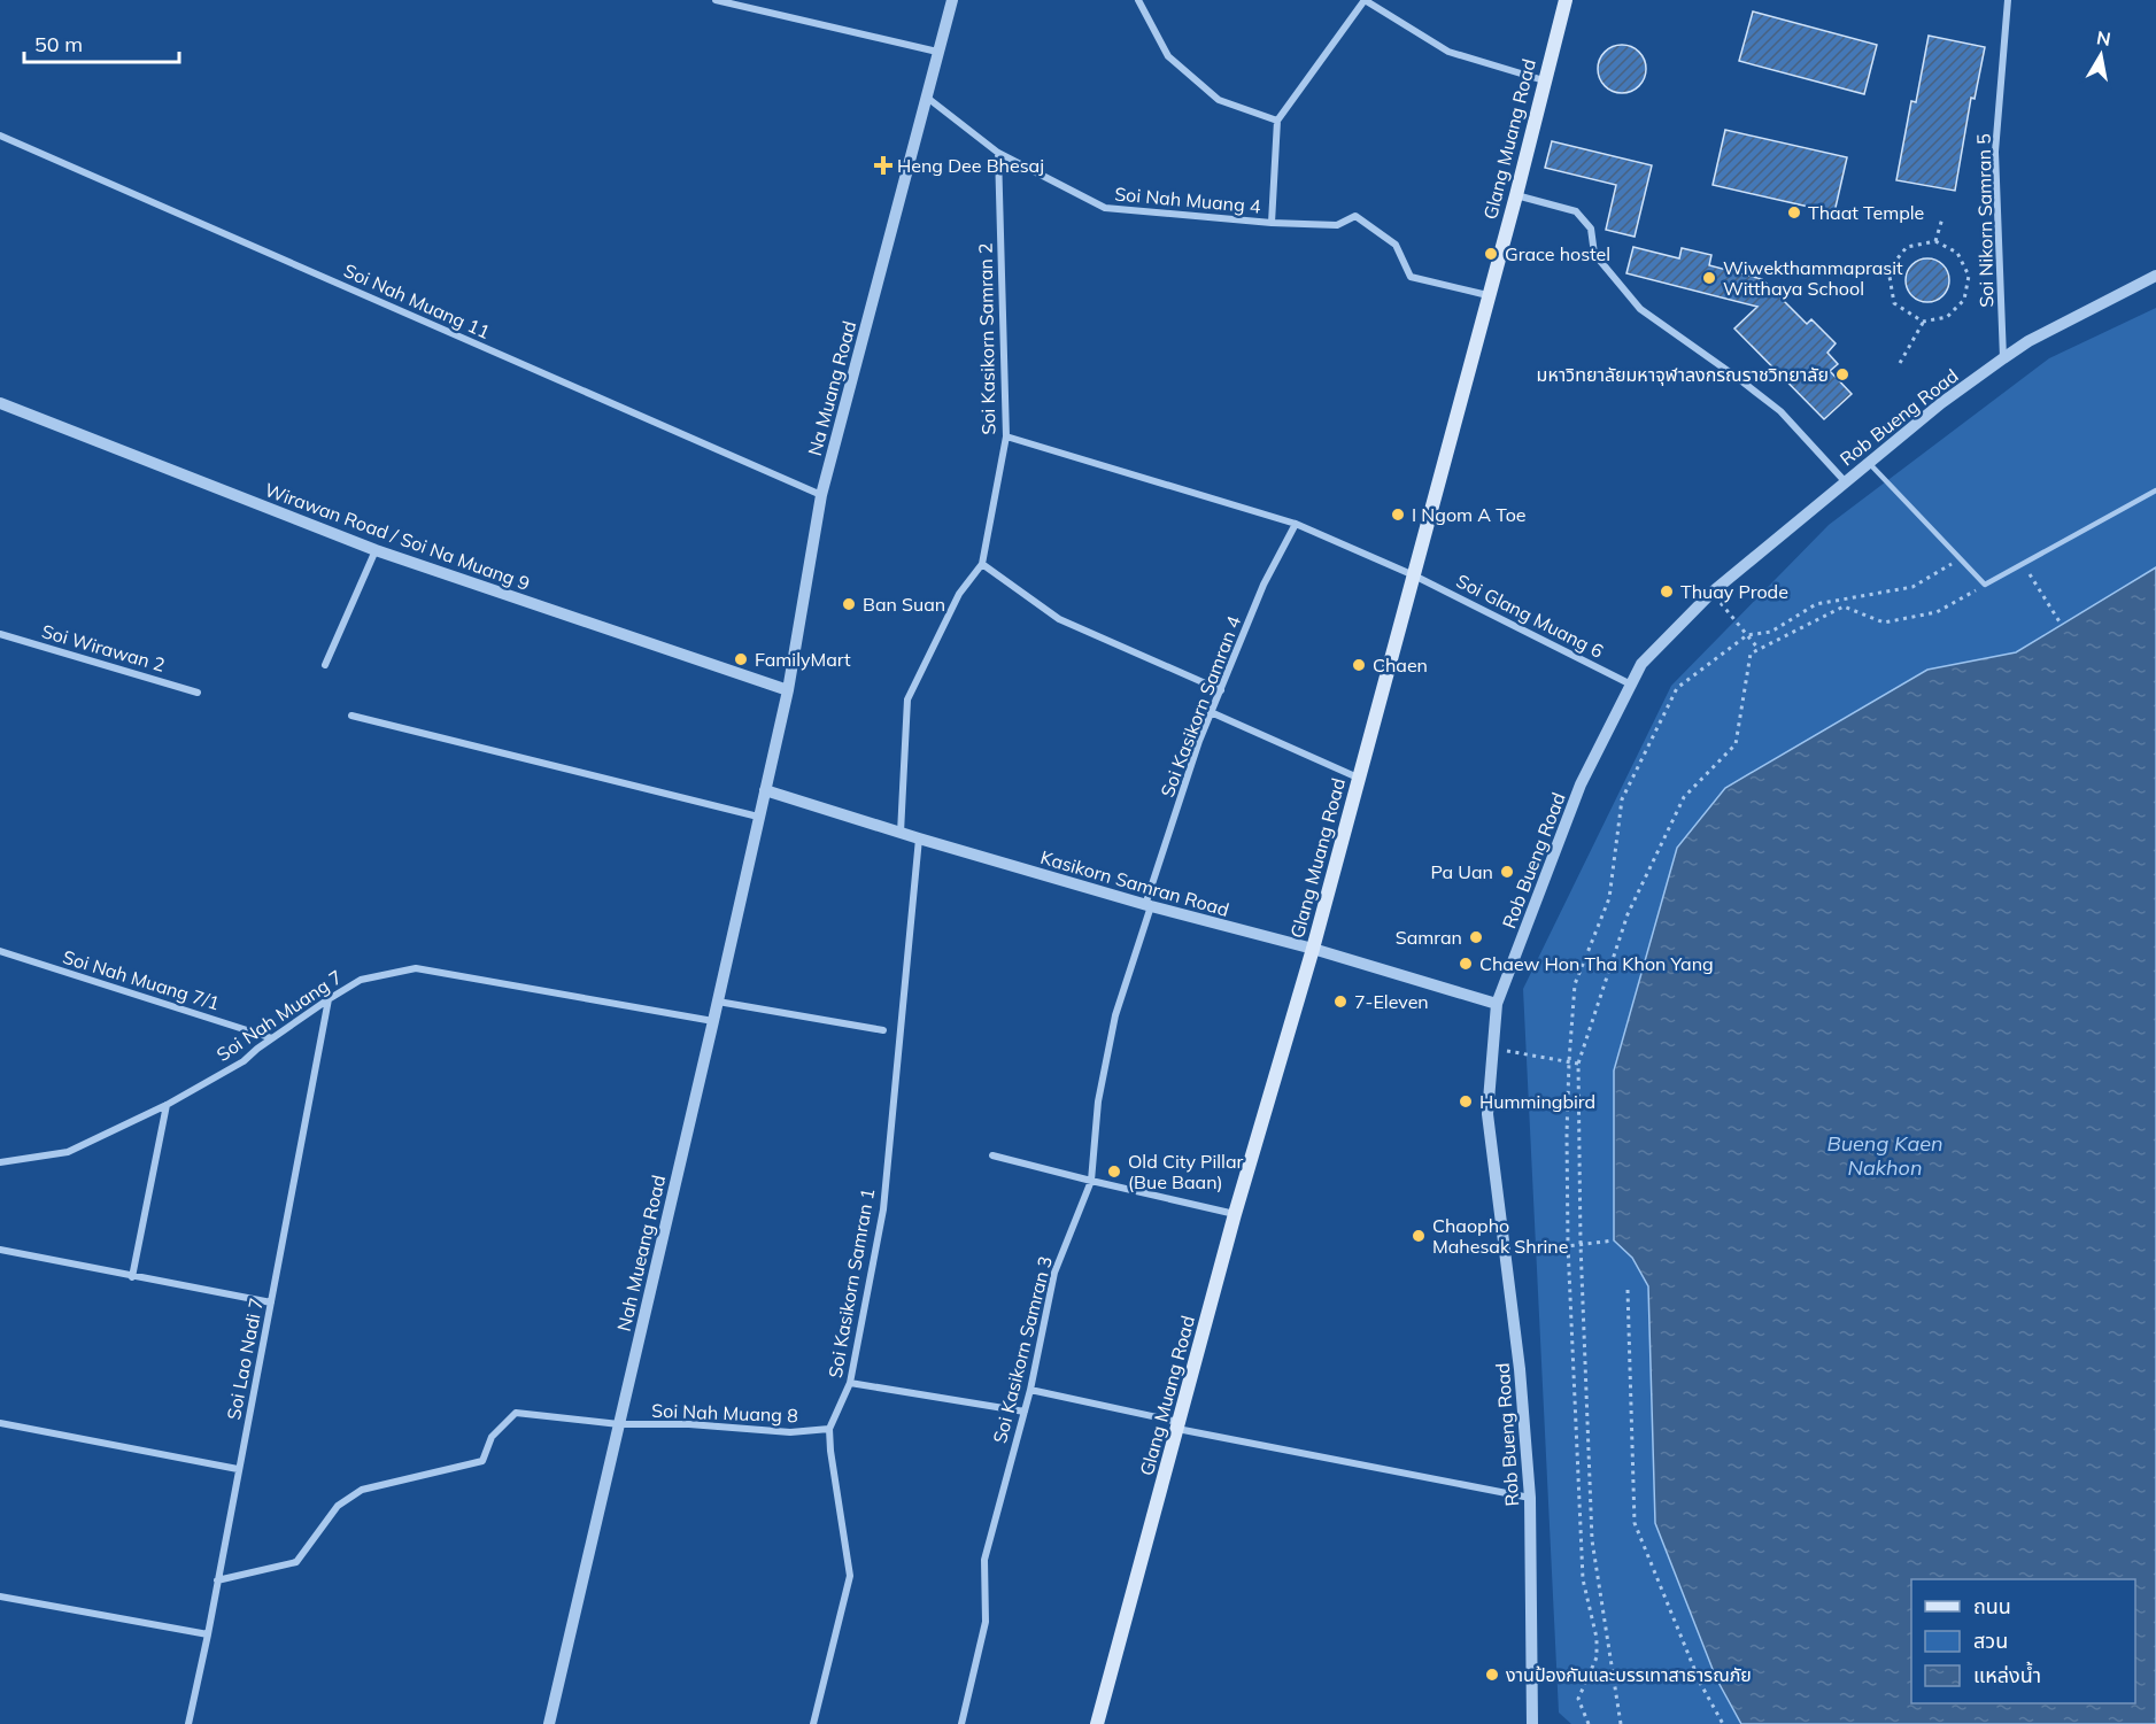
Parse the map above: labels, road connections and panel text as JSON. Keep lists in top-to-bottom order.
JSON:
{
  "streets": {
    "main road": ["Glang Muang Road"],
    "street": [
      "Soi Nah Muang 4",
      "Soi Nikorn Samran 5",
      "Soi Nah Muang 11",
      "Soi Kasikorn Samran 2",
      "Na Muang Road",
      "Rob Bueng Road",
      "Wirawan Road / Soi Na Muang 9",
      "Soi Glang Muang 6",
      "Soi Wirawan 2",
      "Soi Kasikorn Samran 4",
      "Kasikorn Samran Road",
      "Soi Nah Muang 7/1",
      "Soi Nah Muang 7",
      "Nah Mueang Road",
      "Soi Kasikorn Samran 1",
      "Soi Kasikorn Samran 3",
      "Soi Lao Nadi 7",
      "Soi Nah Muang 8"
    ]
  },
  "crossings": [
    ["Glang Muang Road", "Soi Nah Muang 4"],
    ["Glang Muang Road", "Soi Glang Muang 6"],
    ["Glang Muang Road", "Kasikorn Samran Road"],
    ["Soi Nah Muang 4", "Soi Kasikorn Samran 2"],
    ["Soi Nah Muang 4", "Na Muang Road"],
    ["Soi Nikorn Samran 5", "Rob Bueng Road"],
    ["Soi Nah Muang 11", "Na Muang Road"],
    ["Soi Kasikorn Samran 2", "Soi Glang Muang 6"],
    ["Soi Kasikorn Samran 2", "Kasikorn Samran Road"],
    ["Na Muang Road", "Wirawan Road / Soi Na Muang 9"],
    ["Na Muang Road", "Kasikorn Samran Road"],
    ["Na Muang Road", "Nah Mueang Road"],
    ["Rob Bueng Road", "Soi Glang Muang 6"],
    ["Rob Bueng Road", "Kasikorn Samran Road"],
    ["Soi Glang Muang 6", "Soi Kasikorn Samran 4"],
    ["Soi Kasikorn Samran 4", "Kasikorn Samran Road"],
    ["Soi Kasikorn Samran 4", "Soi Kasikorn Samran 3"],
    ["Kasikorn Samran Road", "Nah Mueang Road"],
    ["Kasikorn Samran Road", "Soi Kasikorn Samran 1"],
    ["Kasikorn Samran Road", "Soi Kasikorn Samran 3"],
    ["Soi Nah Muang 7/1", "Soi Nah Muang 7"],
    ["Soi Nah Muang 7", "Nah Mueang Road"],
    ["Soi Nah Muang 7", "Soi Lao Nadi 7"],
    ["Nah Mueang Road", "Soi Nah Muang 8"],
    ["Soi Kasikorn Samran 1", "Soi Nah Muang 8"],
    ["Soi Lao Nadi 7", "Soi Nah Muang 8"]
  ],
  "water": ["Bueng Kaen Nakhon"],
  "places": {
    "health": ["Heng Dee Bhesaj"],
    "other": [
      "Thaat Temple",
      "Grace hostel",
      "Wiwekthammaprasit Witthaya School",
      "มหาวิทยาลัยมหาจุฬาลงกรณราชวิทยาลัย",
      "I Ngom A Toe",
      "Thuay Prode",
      "Ban Suan",
      "FamilyMart",
      "Chaen",
      "Pa Uan",
      "Samran",
      "Chaew Hon Tha Khon Yang",
      "7-Eleven",
      "Hummingbird",
      "Old City Pillar (Bue Baan)",
      "Chaopho Mahesak Shrine",
      "งานป้องกันและบรรเทาสาธารณภัย"
    ]
  },
  "legend": ["ถนน", "สวน", "แหล่งน้ำ"],
  "scale_bar": "50 m",
  "north": "top"
}
